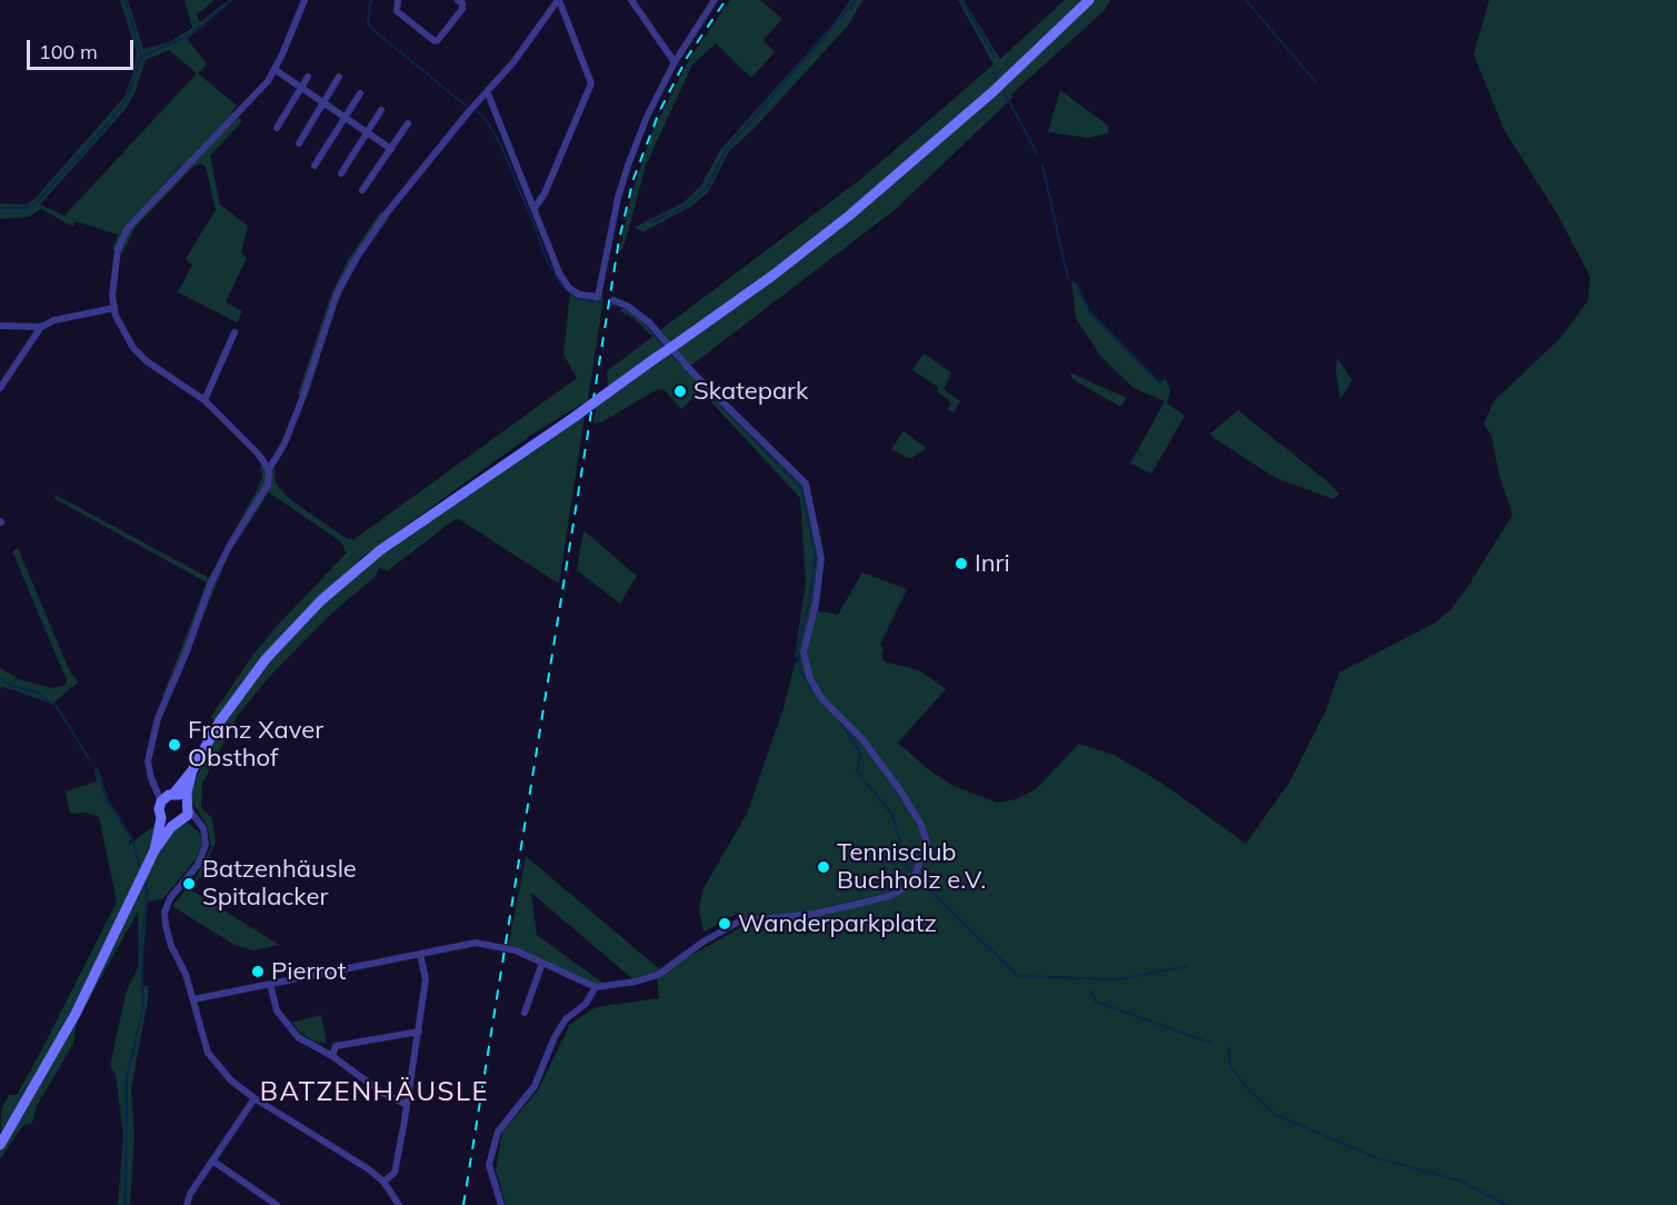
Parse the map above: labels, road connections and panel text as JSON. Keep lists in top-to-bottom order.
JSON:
{
  "districts": ["BATZENHÄUSLE"],
  "places": [
    "Skatepark",
    "Inri",
    "Franz Xaver Obsthof",
    "Tennisclub Buchholz e.V.",
    "Batzenhäusle Spitalacker",
    "Wanderparkplatz",
    "Pierrot"
  ],
  "scale_bar": "100 m"
}
